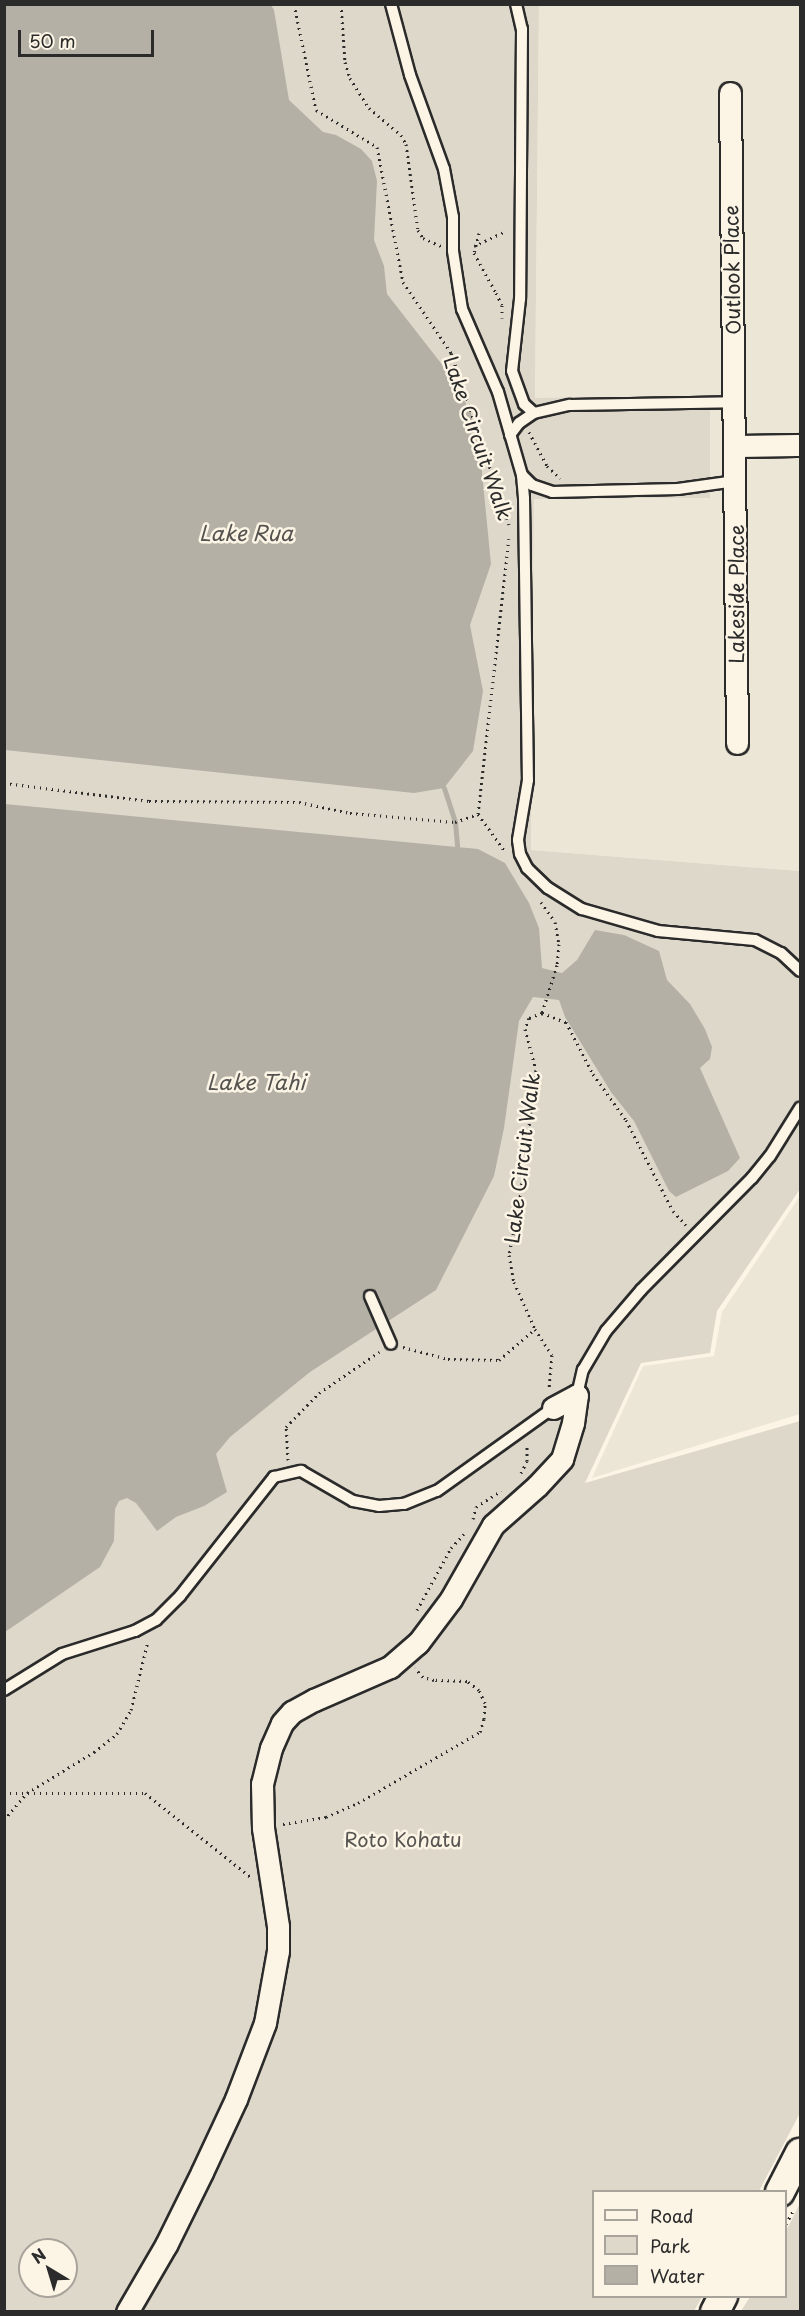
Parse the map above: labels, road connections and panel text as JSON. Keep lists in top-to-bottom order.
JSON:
{
  "streets": {
    "street": ["Outlook Place", "Lakeside Place"],
    "path": ["Lake Circuit Walk"]
  },
  "crossings": [
    ["Outlook Place", "Lakeside Place"]
  ],
  "water": ["Lake Rua", "Lake Tahi"],
  "parks": ["Roto Kohatu"],
  "legend": ["Road", "Park", "Water"],
  "scale_bar": "50 m",
  "north": "top left"
}
